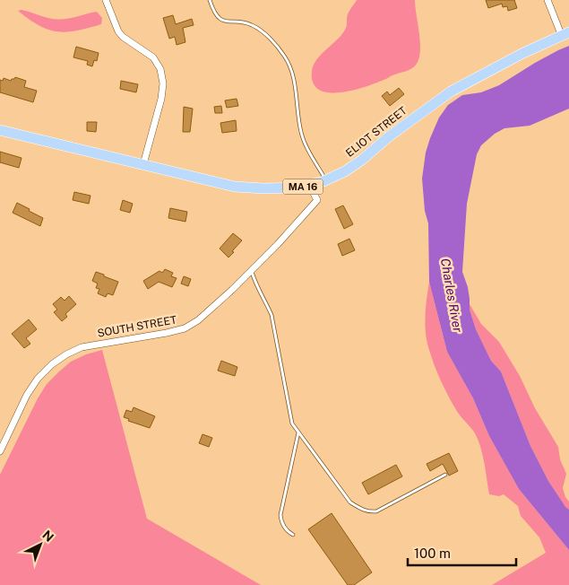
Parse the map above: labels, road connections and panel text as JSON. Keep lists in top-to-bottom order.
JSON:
{
  "streets": {
    "main road": ["ELIOT STREET", "MA 16"],
    "street": ["SOUTH STREET"]
  },
  "crossings": [
    ["ELIOT STREET", "SOUTH STREET"]
  ],
  "water": ["Charles River"],
  "scale_bar": "100 m",
  "north": "top right"
}
